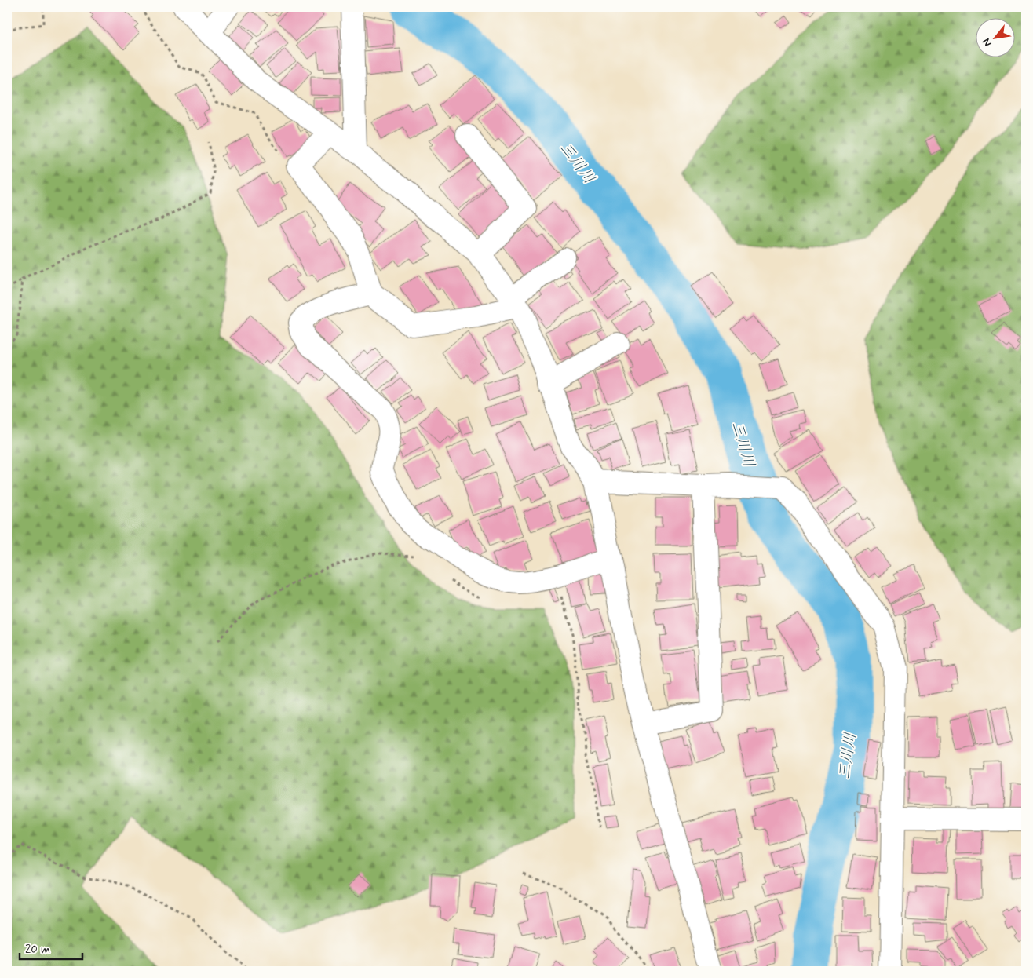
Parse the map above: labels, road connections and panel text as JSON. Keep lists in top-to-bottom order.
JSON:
{
  "water": ["三川川"],
  "scale_bar": "20 m",
  "north": "bottom left"
}
